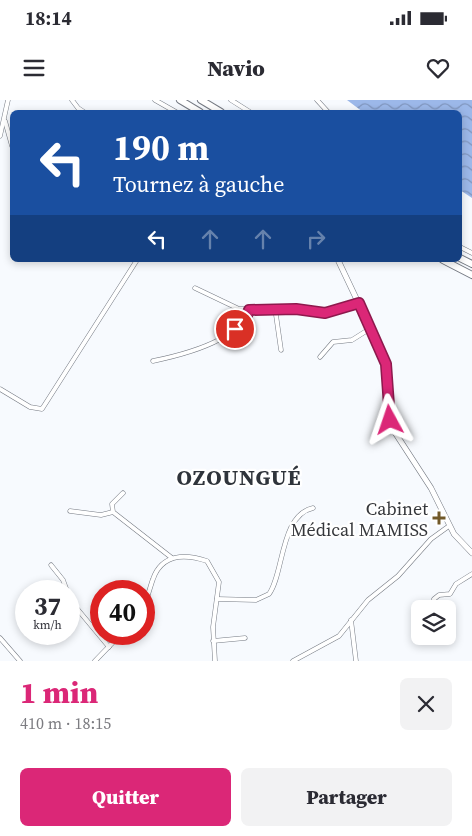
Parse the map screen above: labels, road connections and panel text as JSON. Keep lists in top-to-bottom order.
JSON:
{
  "districts": ["OZOUNGUÉ"],
  "places": {
    "health": ["Cabinet Médical MAMISS"]
  },
  "page": {
    "status": "18:14",
    "header": "Navio",
    "turn": ["190 m", "Tournez à gauche"],
    "speed": "37 km/h",
    "limit": "40",
    "heading": ["1 min", "410 m · 18:15"],
    "buttons": ["Quitter", "Partager"]
  }
}
